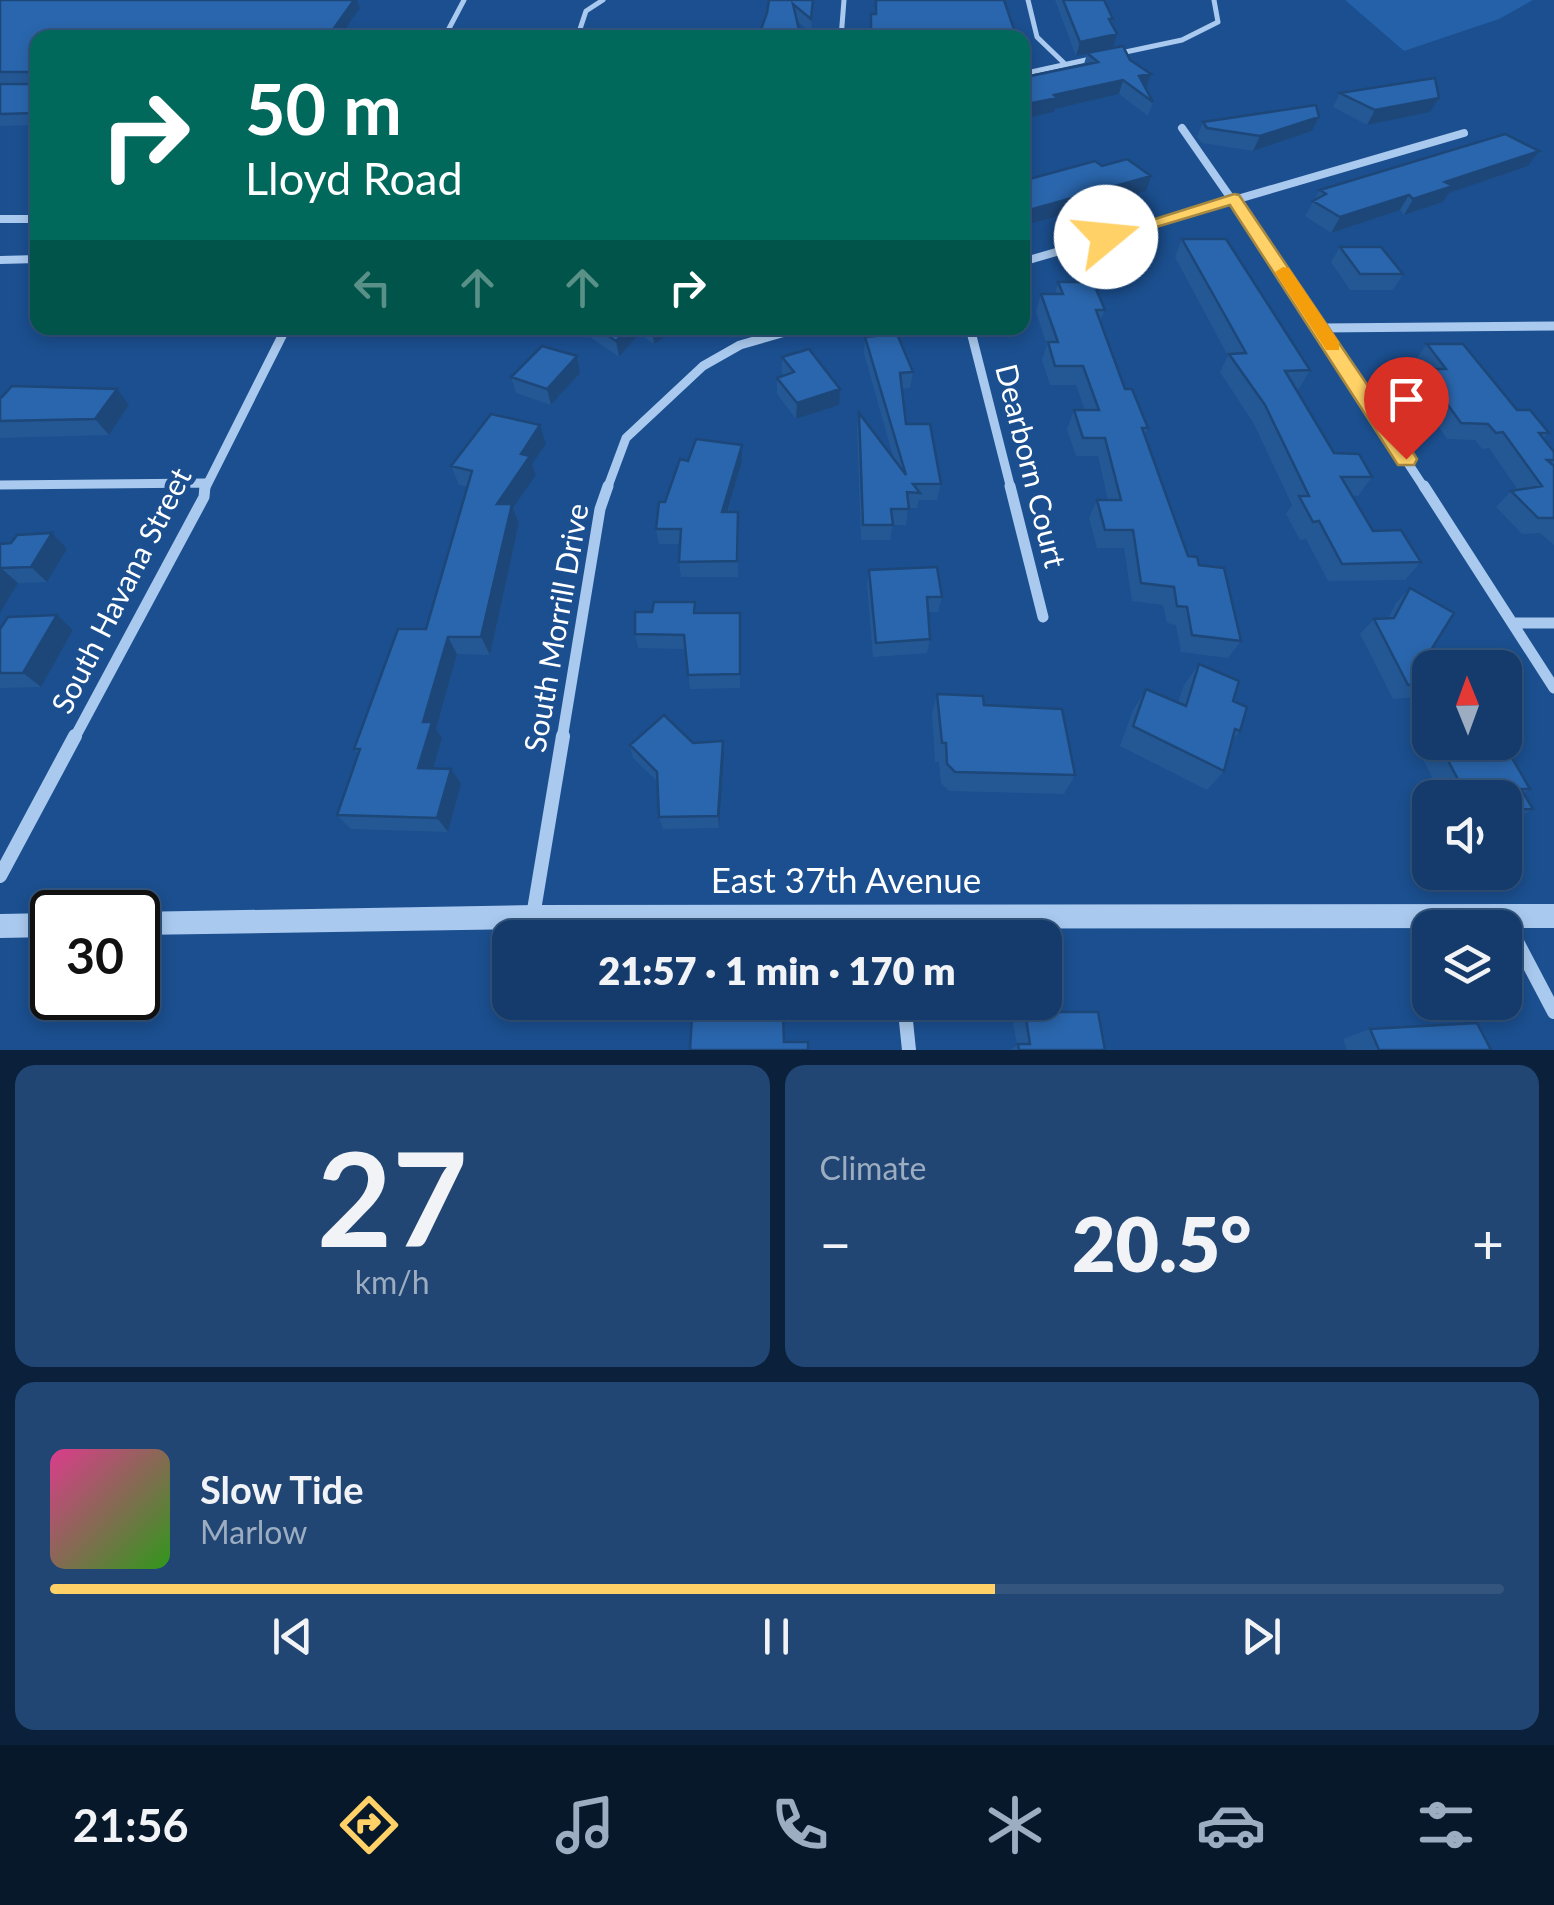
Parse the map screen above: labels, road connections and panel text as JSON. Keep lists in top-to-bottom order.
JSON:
{
  "streets": {
    "street": [
      "Dearborn Court",
      "South Havana Street",
      "South Morrill Drive",
      "East 37th Avenue"
    ]
  },
  "crossings": [
    ["South Morrill Drive", "East 37th Avenue"]
  ],
  "north": "top",
  "page": {
    "turn": ["50 m", "Lloyd Road"],
    "limit": "30",
    "trip": "21:57 · 1 min · 170 m",
    "tile": [
      ["27", "km/h"],
      "Climate"
    ],
    "heat": ["−", "20.5°", "+"],
    "song": ["Slow Tide", "Marlow"],
    "tabs": "21:56"
  }
}
